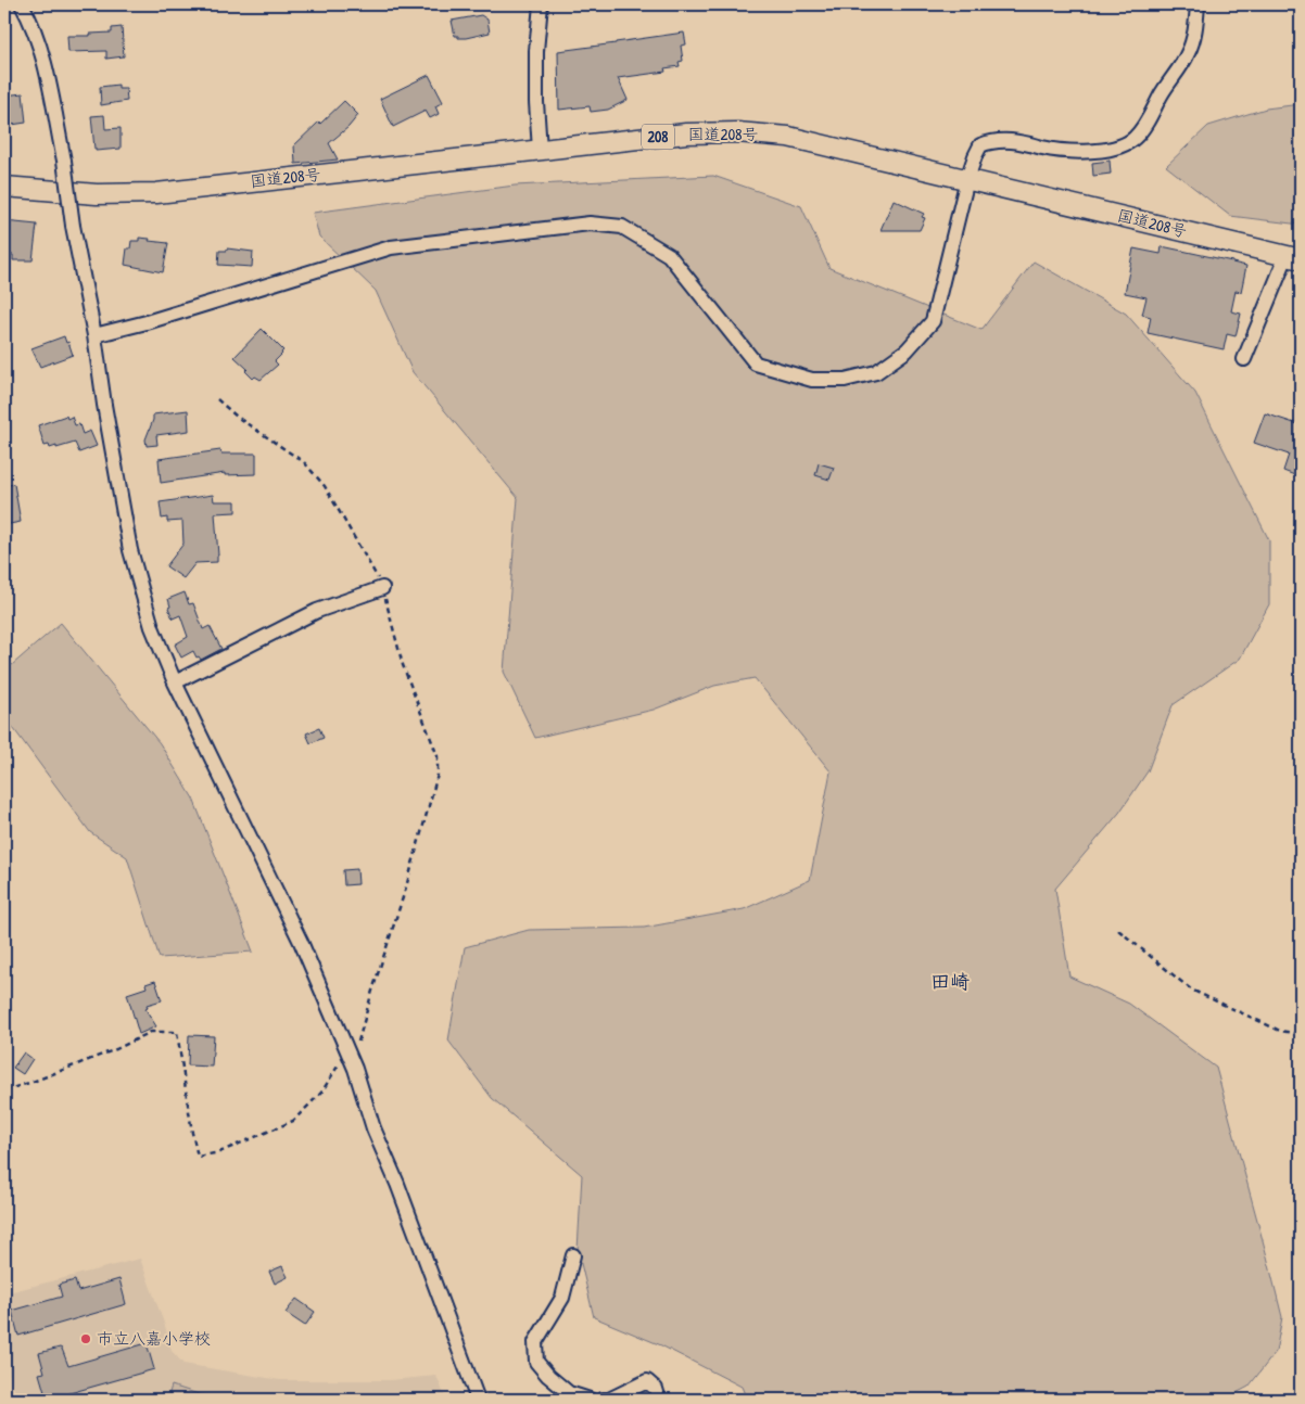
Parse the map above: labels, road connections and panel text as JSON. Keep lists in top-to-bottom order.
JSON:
{
  "streets": {
    "highway": ["国道208号", "208"]
  },
  "districts": ["田崎"],
  "places": ["市立八嘉小学校"]
}
